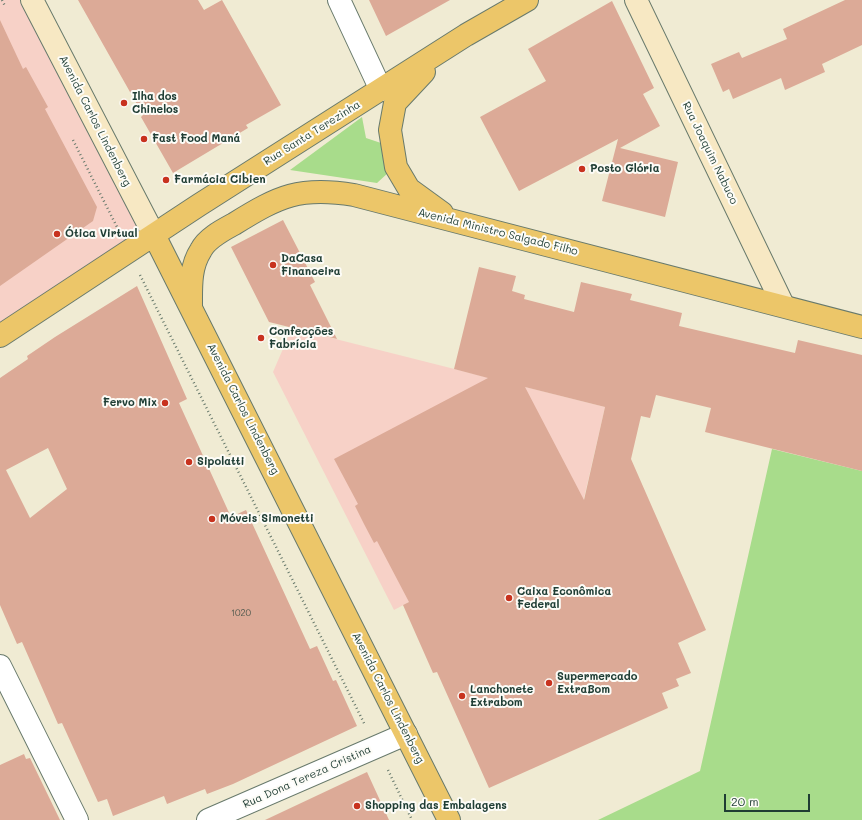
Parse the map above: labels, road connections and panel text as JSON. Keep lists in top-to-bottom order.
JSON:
{
  "streets": {
    "main road": [
      "Avenida Carlos Lindenberg",
      "Rua Santa Terezinha",
      "Rua Joaquim Nabuco",
      "Avenida Ministro Salgado Filho"
    ],
    "street": ["Rua Dona Tereza Cristina"]
  },
  "crossings": [
    ["Avenida Carlos Lindenberg", "Rua Santa Terezinha"],
    ["Avenida Carlos Lindenberg", "Avenida Ministro Salgado Filho"],
    ["Avenida Carlos Lindenberg", "Rua Dona Tereza Cristina"],
    ["Rua Joaquim Nabuco", "Avenida Ministro Salgado Filho"]
  ],
  "places": [
    "Ilha dos Chinelos",
    "Fast Food Maná",
    "Posto Glória",
    "Farmácia Cibien",
    "Ótica Virtual",
    "DaCasa Financeira",
    "Confecções Fabrícia",
    "Fervo Mix",
    "Sipolatti",
    "Móveis Simonetti",
    "Caixa Econômica Federal",
    "Supermercado ExtraBom",
    "Lanchonete Extrabom",
    "Shopping das Embalagens"
  ],
  "house_numbers": ["1020"],
  "scale_bar": "20 m"
}
